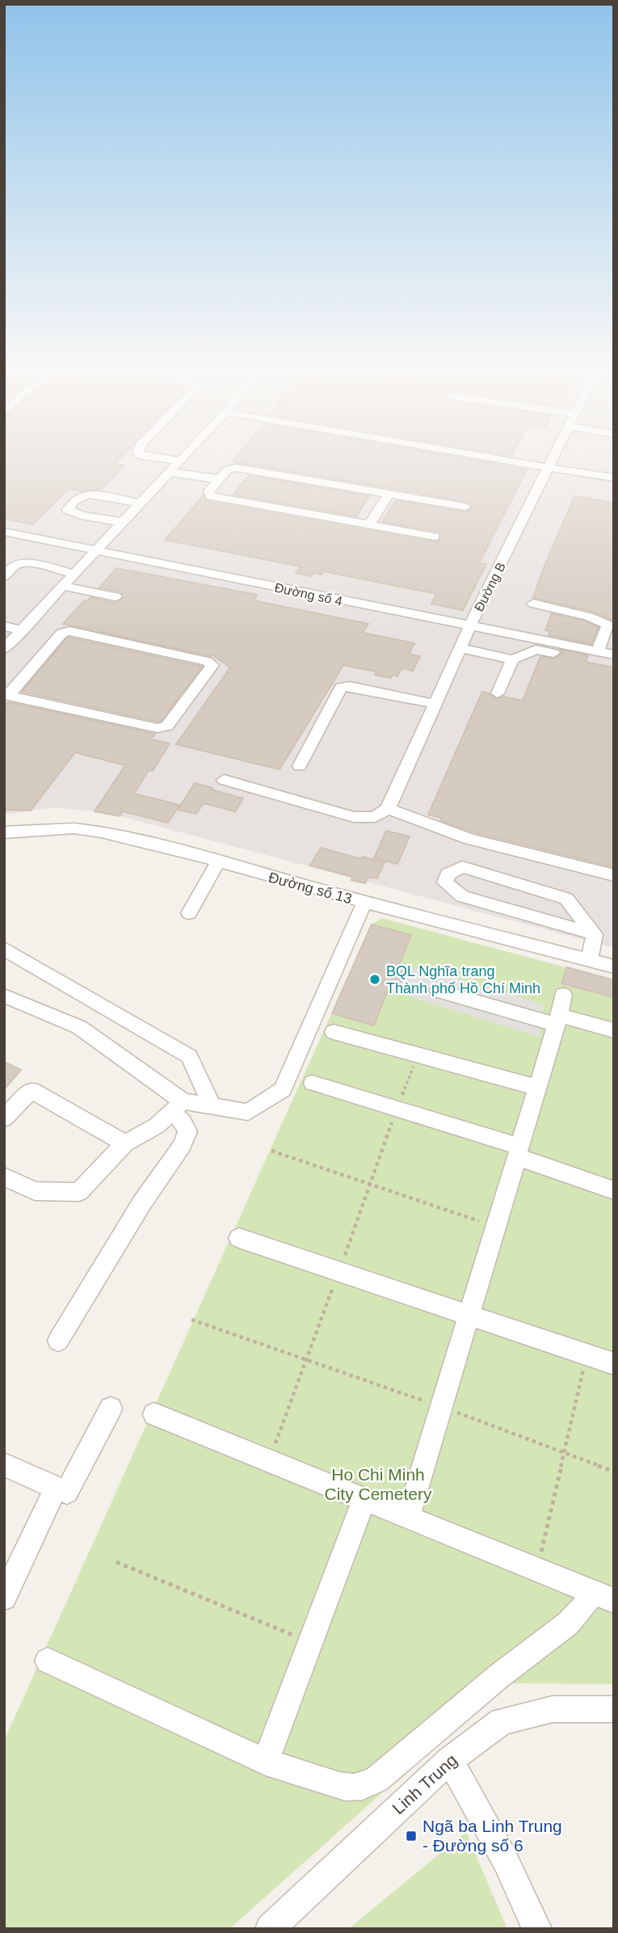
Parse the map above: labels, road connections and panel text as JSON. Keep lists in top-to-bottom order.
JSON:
{
  "streets": {
    "street": [
      "Đường B",
      "Đường số 4",
      "Đường số 13",
      "Linh Trung"
    ]
  },
  "crossings": [
    ["Đường B", "Đường số 4"]
  ],
  "parks": ["Ho Chi Minh City Cemetery"],
  "places": {
    "other": ["BQL Nghĩa trang Thành phố Hồ Chí Minh"],
    "transit": ["Ngã ba Linh Trung - Đường số 6"]
  }
}
